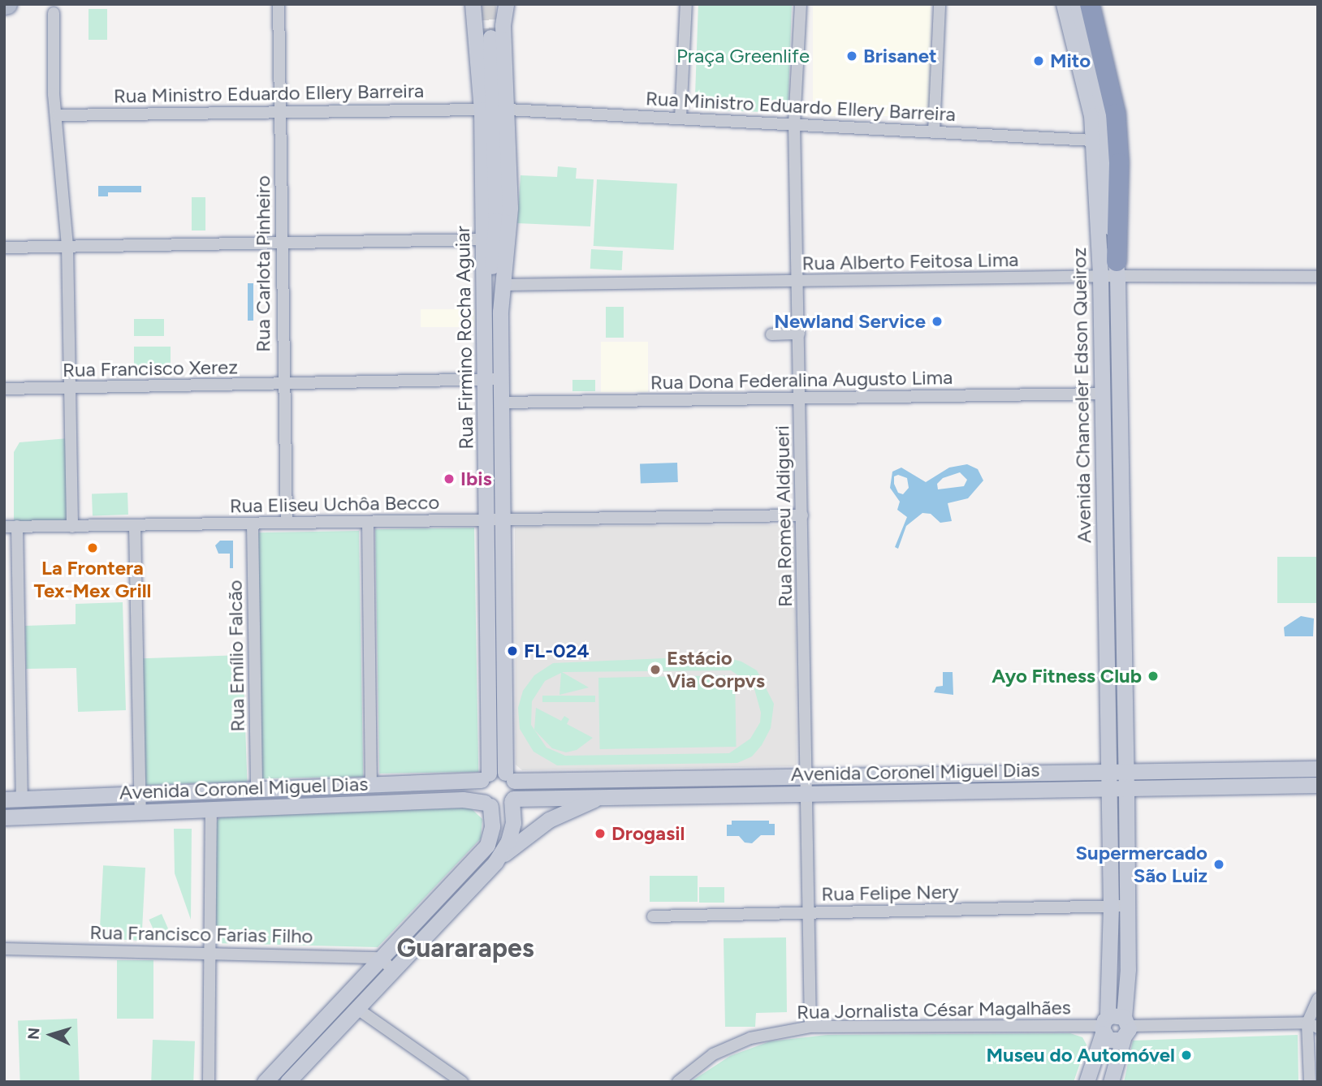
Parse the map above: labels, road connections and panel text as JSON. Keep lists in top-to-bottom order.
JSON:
{
  "streets": {
    "main road": ["Rua Firmino Rocha Aguiar", "Avenida Chanceler Edson Queiroz", "Avenida Coronel Miguel Dias"],
    "street": [
      "Rua Ministro Eduardo Ellery Barreira",
      "Rua Alberto Feitosa Lima",
      "Rua Carlota Pinheiro",
      "Rua Francisco Xerez",
      "Rua Dona Federalina Augusto Lima",
      "Rua Eliseu Uchôa Becco",
      "Rua Romeu Aldigueri",
      "Rua Emílio Falcão",
      "Rua Felipe Nery",
      "Rua Francisco Farias Filho",
      "Rua Jornalista César Magalhães"
    ]
  },
  "crossings": [
    ["Rua Ministro Eduardo Ellery Barreira", "Rua Carlota Pinheiro"],
    ["Rua Ministro Eduardo Ellery Barreira", "Rua Firmino Rocha Aguiar"],
    ["Rua Ministro Eduardo Ellery Barreira", "Avenida Chanceler Edson Queiroz"],
    ["Rua Ministro Eduardo Ellery Barreira", "Rua Romeu Aldigueri"],
    ["Rua Alberto Feitosa Lima", "Rua Firmino Rocha Aguiar"],
    ["Rua Alberto Feitosa Lima", "Avenida Chanceler Edson Queiroz"],
    ["Rua Alberto Feitosa Lima", "Rua Romeu Aldigueri"],
    ["Rua Carlota Pinheiro", "Rua Francisco Xerez"],
    ["Rua Carlota Pinheiro", "Rua Eliseu Uchôa Becco"],
    ["Rua Firmino Rocha Aguiar", "Rua Francisco Xerez"],
    ["Rua Firmino Rocha Aguiar", "Rua Dona Federalina Augusto Lima"],
    ["Rua Firmino Rocha Aguiar", "Rua Eliseu Uchôa Becco"],
    ["Rua Firmino Rocha Aguiar", "Avenida Coronel Miguel Dias"],
    ["Rua Dona Federalina Augusto Lima", "Avenida Chanceler Edson Queiroz"],
    ["Rua Dona Federalina Augusto Lima", "Rua Romeu Aldigueri"],
    ["Avenida Chanceler Edson Queiroz", "Avenida Coronel Miguel Dias"],
    ["Avenida Chanceler Edson Queiroz", "Rua Felipe Nery"],
    ["Avenida Chanceler Edson Queiroz", "Rua Jornalista César Magalhães"],
    ["Rua Eliseu Uchôa Becco", "Rua Romeu Aldigueri"],
    ["Rua Eliseu Uchôa Becco", "Rua Emílio Falcão"],
    ["Rua Romeu Aldigueri", "Avenida Coronel Miguel Dias"],
    ["Rua Romeu Aldigueri", "Rua Felipe Nery"],
    ["Rua Romeu Aldigueri", "Rua Jornalista César Magalhães"],
    ["Rua Emílio Falcão", "Avenida Coronel Miguel Dias"]
  ],
  "districts": ["Guararapes"],
  "parks": ["Praça Greenlife"],
  "places": [
    "Brisanet",
    "Mito",
    "Newland Service",
    "Ibis",
    "La Frontera Tex-Mex Grill",
    "FL-024",
    "Estácio Via Corpvs",
    "Ayo Fitness Club",
    "Drogasil",
    "Supermercado São Luiz",
    "Museu do Automóvel"
  ],
  "north": "left"
}
